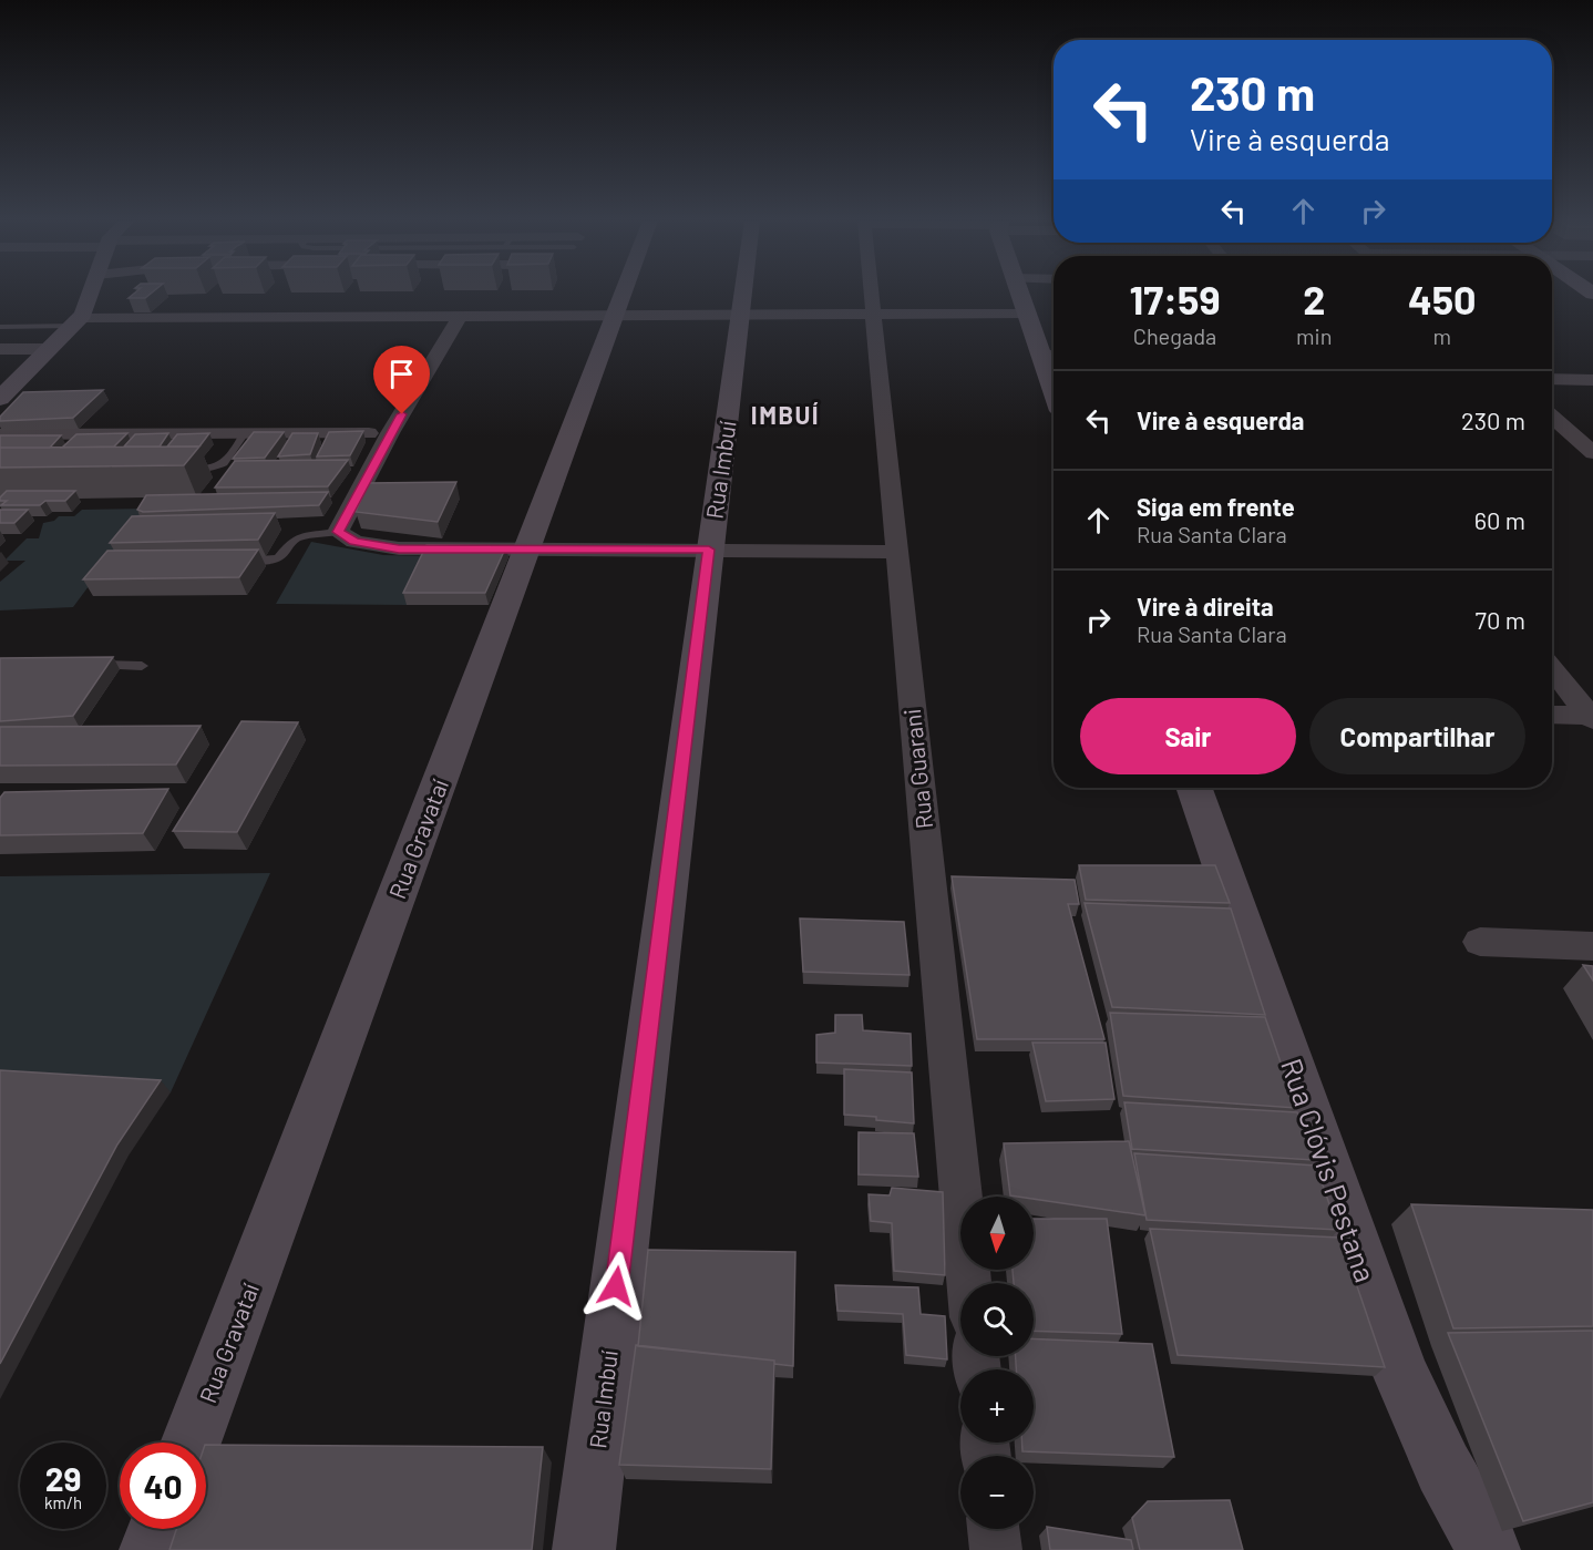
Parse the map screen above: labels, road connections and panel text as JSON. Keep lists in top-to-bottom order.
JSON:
{
  "streets": {
    "street": [
      "Rua Imbuí",
      "Rua Guarani",
      "Rua Gravataí",
      "Rua Clóvis Pestana"
    ]
  },
  "districts": ["IMBUÍ"],
  "north": "bottom",
  "page": {
    "turn": ["230 m", "Vire à esquerda"],
    "eta": [
      "17:59",
      "Chegada",
      "2",
      "min",
      "450",
      "m"
    ],
    "list": [
      {
        "name": "Vire à esquerda",
        "value": "230 m"
      },
      {
        "name": "Siga em frente",
        "note": "Rua Santa Clara",
        "value": "60 m"
      },
      {
        "name": "Vire à direita",
        "note": "Rua Santa Clara",
        "value": "70 m"
      }
    ],
    "buttons": ["Sair", "Compartilhar"],
    "map_buttons": ["+", "−"],
    "speed": "29 km/h",
    "limit": "40"
  }
}
